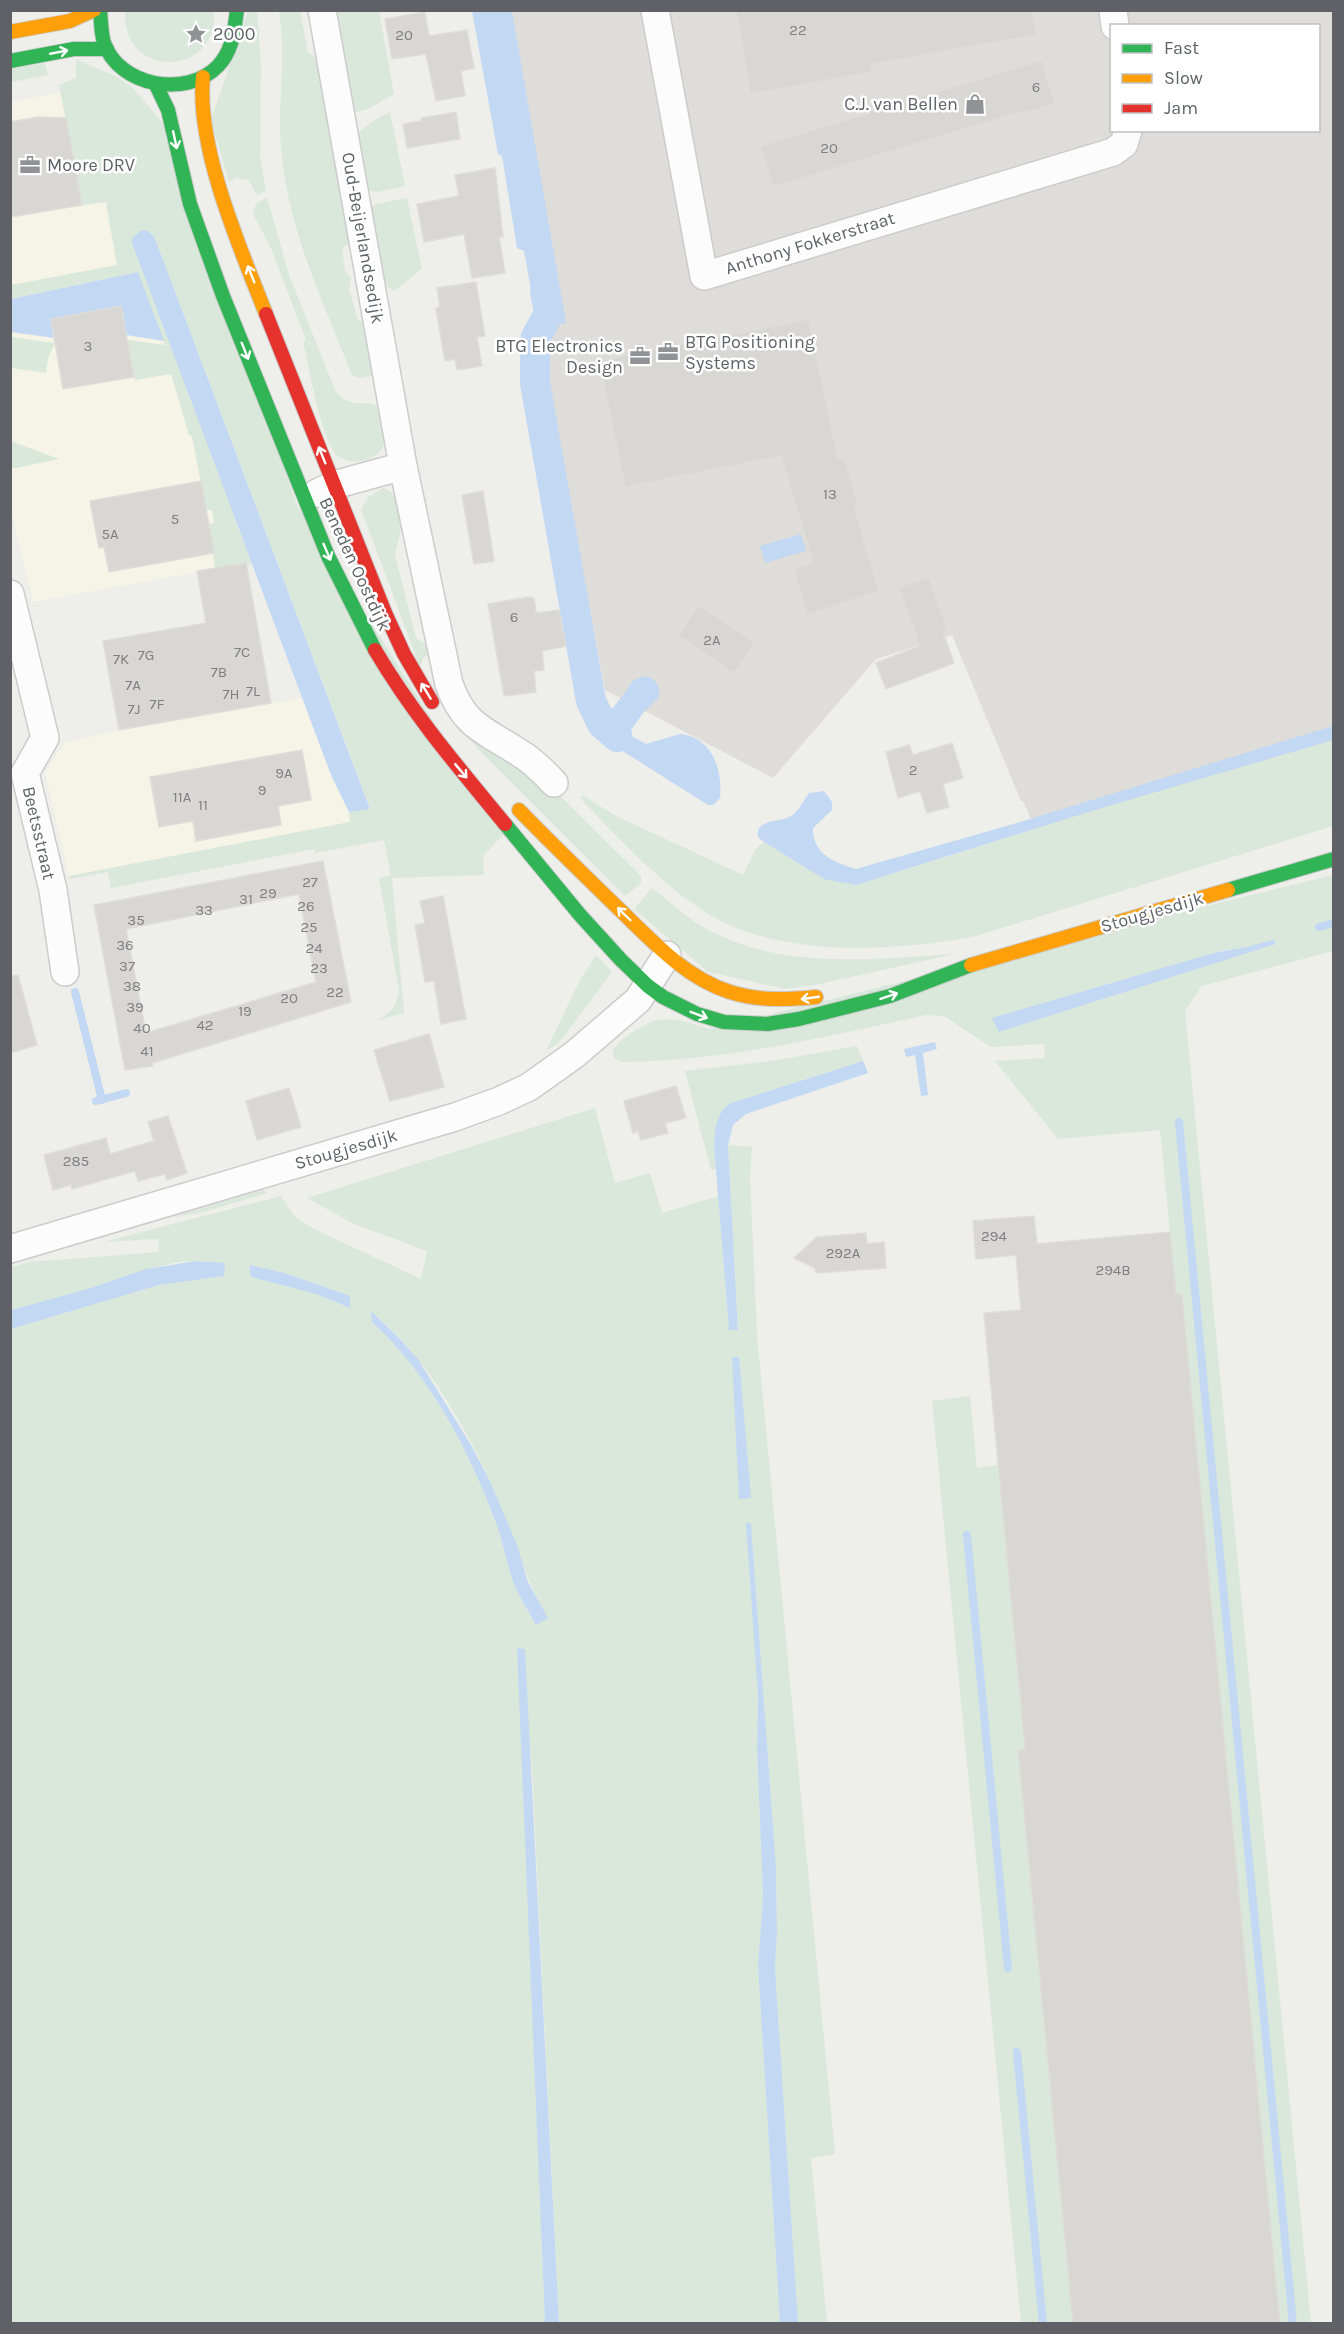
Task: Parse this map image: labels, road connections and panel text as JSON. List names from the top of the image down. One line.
{"streets":{"main road":["Beneden Oostdijk","Stougjesdijk"],"street":["Oud-Beijerlandsedijk","Anthony Fokkerstraat","Beetsstraat"]},"crossings":[["Beneden Oostdijk","Stougjesdijk"]],"places":{"place":["2000"],"shop":["C.J. van Bellen"],"office":["Moore DRV","BTG Positioning Systems","BTG Electronics Design"]},"house_numbers":["22","20","6","20","3","13","5","5A","6","2A","7C","7G","7K","7B","7A","7L","7H","7F","7J","2","9A","9","11A","11","27","29","31","26","33","35","25","36","24","37","23","38","22","20","39","19","42","40","41","285","294","292A","294B"],"legend":["Fast","Slow","Jam"]}
